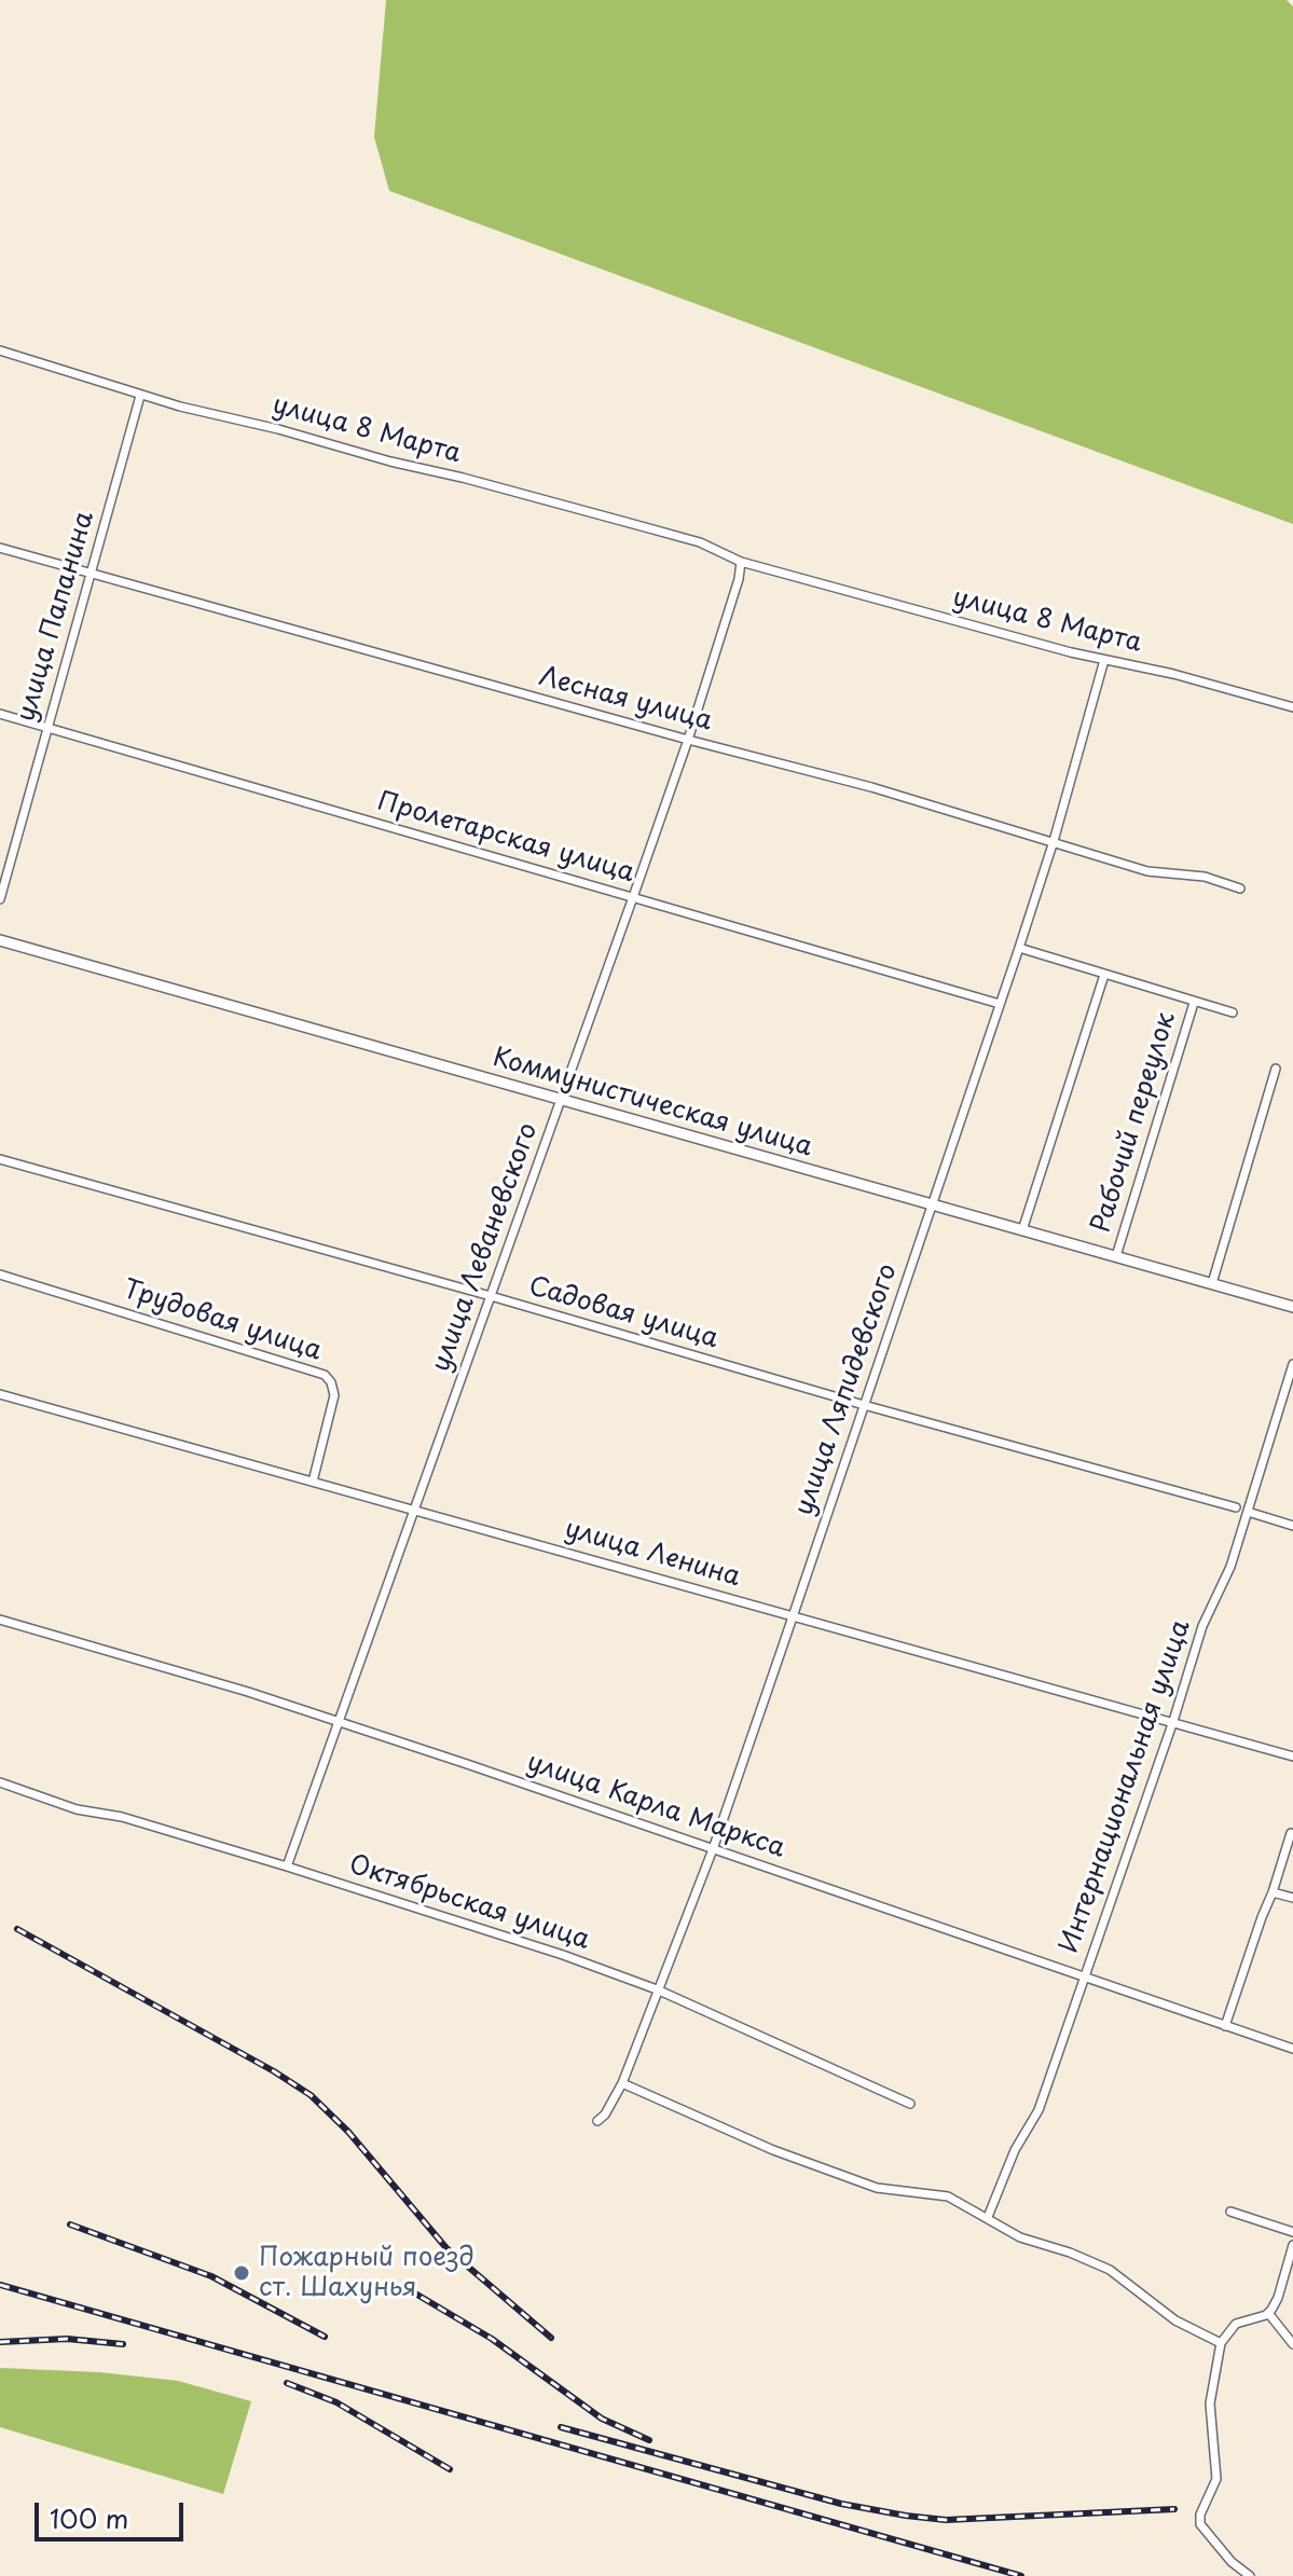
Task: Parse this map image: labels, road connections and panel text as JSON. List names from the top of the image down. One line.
{"streets":{"street":["улица 8 Марта","улица Папанина","Лесная улица","Пролетарская улица","Коммунистическая улица","Рабочий переулок","улица Леваневского","Садовая улица","Трудовая улица","улица Ляпидевского","улица Ленина","Интернациональная улица","улица Карла Маркса","Октябрьская улица"]},"crossings":[["улица 8 Марта","улица Папанина"],["улица 8 Марта","улица Леваневского"],["улица 8 Марта","улица Ляпидевского"],["улица Папанина","Лесная улица"],["улица Папанина","Пролетарская улица"],["Лесная улица","улица Леваневского"],["Лесная улица","улица Ляпидевского"],["Пролетарская улица","улица Леваневского"],["Пролетарская улица","улица Ляпидевского"],["Коммунистическая улица","Рабочий переулок"],["Коммунистическая улица","улица Леваневского"],["Коммунистическая улица","улица Ляпидевского"],["улица Леваневского","Садовая улица"],["улица Леваневского","улица Ленина"],["улица Леваневского","улица Карла Маркса"],["улица Леваневского","Октябрьская улица"],["Садовая улица","улица Ляпидевского"],["Трудовая улица","улица Ленина"],["улица Ляпидевского","улица Ленина"],["улица Ляпидевского","улица Карла Маркса"],["улица Ляпидевского","Октябрьская улица"],["улица Ленина","Интернациональная улица"],["Интернациональная улица","улица Карла Маркса"]],"places":["Пожарный поезд ст. Шахунья"],"scale_bar":"100 m"}
